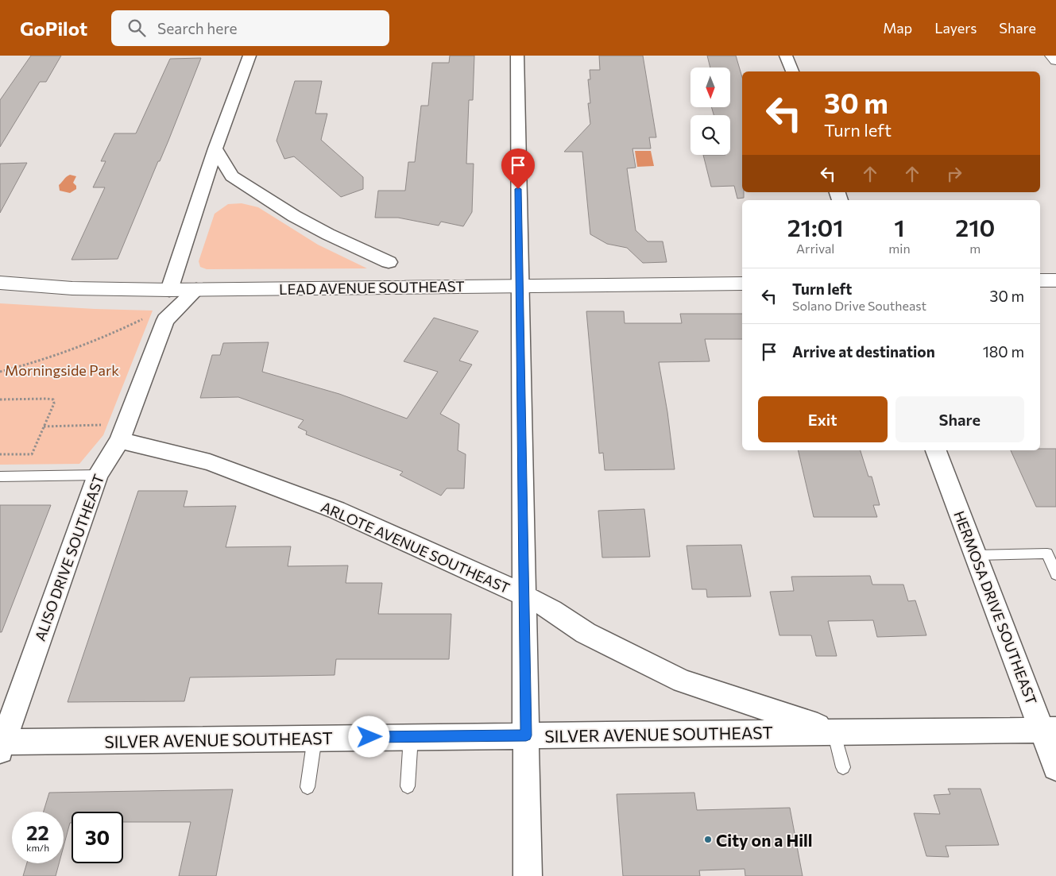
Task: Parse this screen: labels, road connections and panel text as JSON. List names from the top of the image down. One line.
{"streets":{"main road":["LEAD AVENUE SOUTHEAST"],"street":["ARLOTE AVENUE SOUTHEAST","ALISO DRIVE SOUTHEAST","HERMOSA DRIVE SOUTHEAST","SILVER AVENUE SOUTHEAST"]},"crossings":[["LEAD AVENUE SOUTHEAST","ALISO DRIVE SOUTHEAST"],["ARLOTE AVENUE SOUTHEAST","ALISO DRIVE SOUTHEAST"],["ARLOTE AVENUE SOUTHEAST","SILVER AVENUE SOUTHEAST"],["ALISO DRIVE SOUTHEAST","SILVER AVENUE SOUTHEAST"],["HERMOSA DRIVE SOUTHEAST","SILVER AVENUE SOUTHEAST"]],"parks":["Morningside Park"],"places":["City on a Hill"],"north":"bottom","page":{"header":"GoPilot","search":"Search here","nav":["Map","Layers","Share"],"turn":["30 m","Turn left"],"eta":["21:01","Arrival","1","min","210","m"],"list":[{"name":"Turn left","note":"Solano Drive Southeast","value":"30 m"},{"name":"Arrive at destination","value":"180 m"}],"buttons":["Exit","Share"],"speed":"22 km/h","limit":"30"}}
